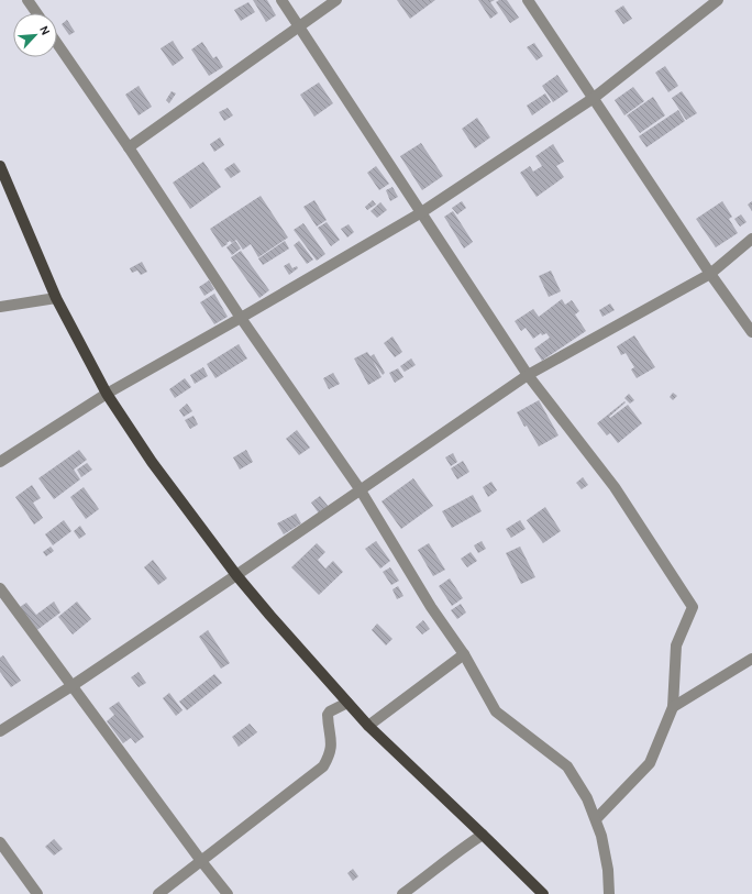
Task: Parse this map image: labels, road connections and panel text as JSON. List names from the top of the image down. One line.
{"north":"top right"}
